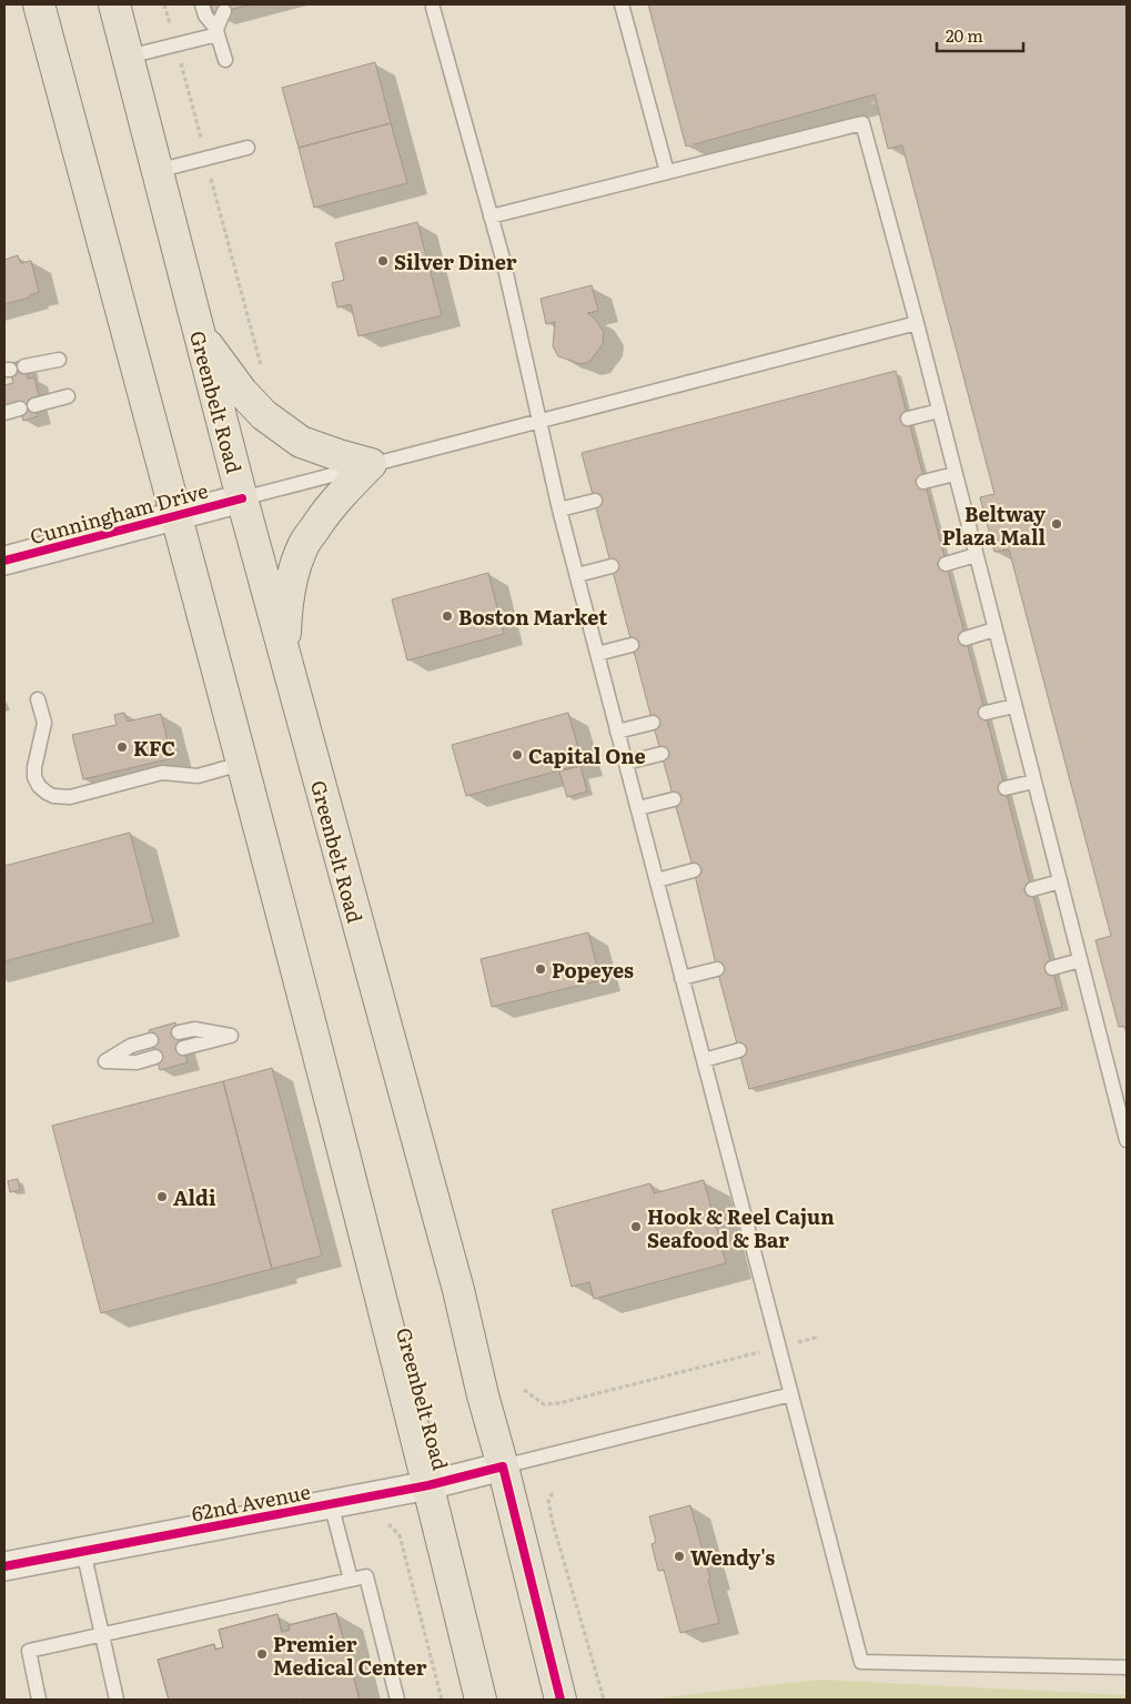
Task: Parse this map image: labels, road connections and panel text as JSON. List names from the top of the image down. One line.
{"streets":{"main road":["Greenbelt Road"],"street":["Cunningham Drive","62nd Avenue"]},"crossings":[["Greenbelt Road","Cunningham Drive"],["Greenbelt Road","62nd Avenue"]],"places":["Silver Diner","Beltway Plaza Mall","Boston Market","KFC","Capital One","Popeyes","Aldi","Hook & Reel Cajun Seafood & Bar","Wendy's","Premier Medical Center"],"scale_bar":"20 m"}
